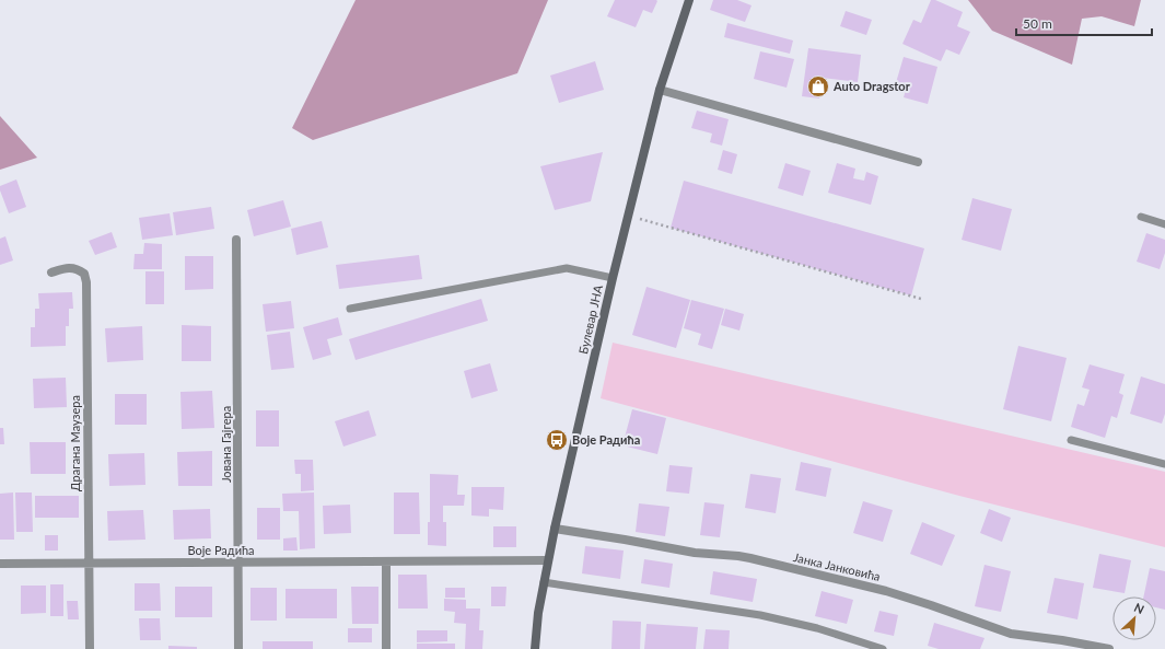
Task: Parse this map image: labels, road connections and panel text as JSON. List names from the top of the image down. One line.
{"streets":{"main road":["Булевар ЈНА"],"street":["Драгана Маузера","Јована Гајгера","Воје Радића","Јанка Јанковића"]},"crossings":[["Булевар ЈНА","Воје Радића"],["Булевар ЈНА","Јанка Јанковића"],["Драгана Маузера","Воје Радића"],["Јована Гајгера","Воје Радића"]],"places":{"shop":["Auto Dragstor"],"bus stop":["Воје Радића"]},"scale_bar":"50 m","north":"top right"}
